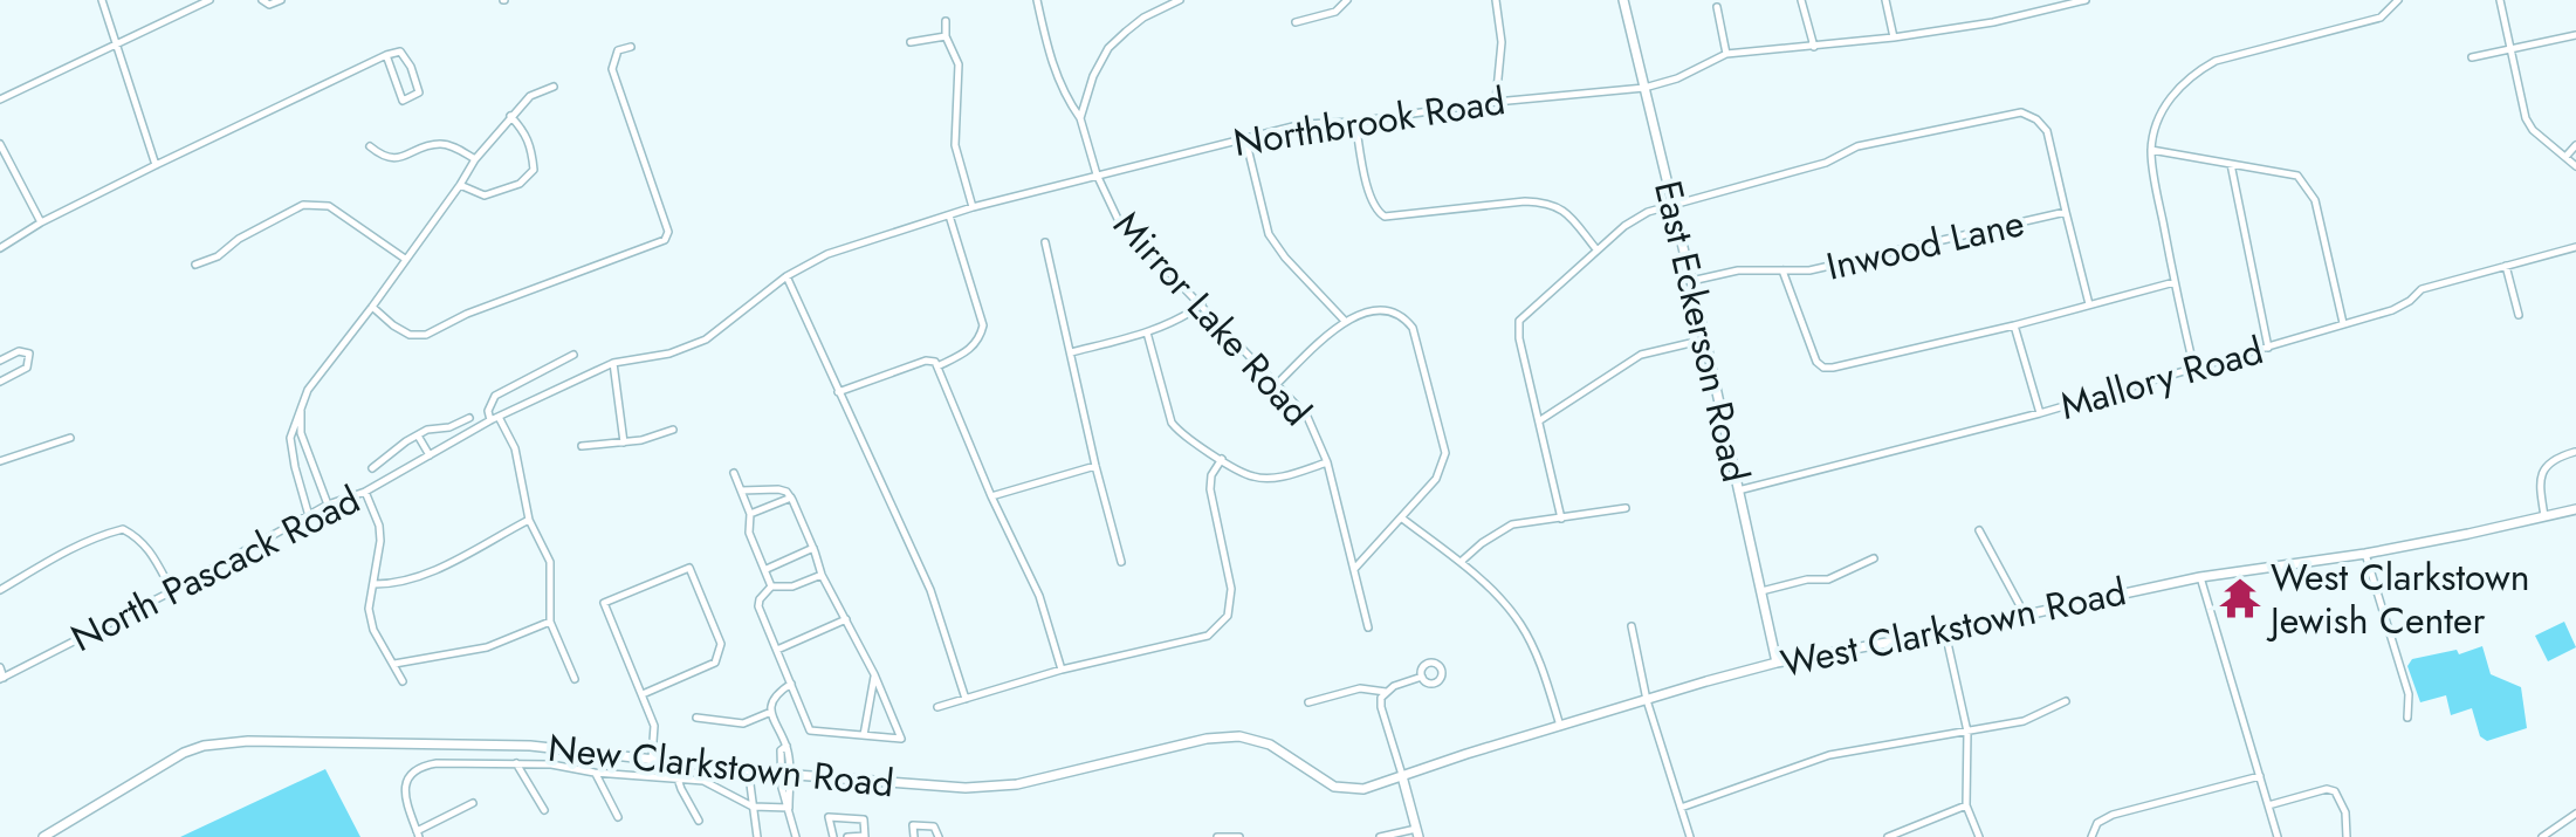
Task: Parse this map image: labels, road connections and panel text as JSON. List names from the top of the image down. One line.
{"streets":{"street":["Northbrook Road","Inwood Lane","Mirror Lake Road","East Eckerson Road","Mallory Road","North Pascack Road","West Clarkstown Road","New Clarkstown Road"]},"crossings":[["Northbrook Road","Mirror Lake Road"],["Northbrook Road","East Eckerson Road"],["Northbrook Road","North Pascack Road"],["Inwood Lane","East Eckerson Road"],["Mirror Lake Road","North Pascack Road"],["East Eckerson Road","Mallory Road"],["East Eckerson Road","West Clarkstown Road"],["West Clarkstown Road","New Clarkstown Road"]],"places":{"temple":["West Clarkstown Jewish Center"]}}
